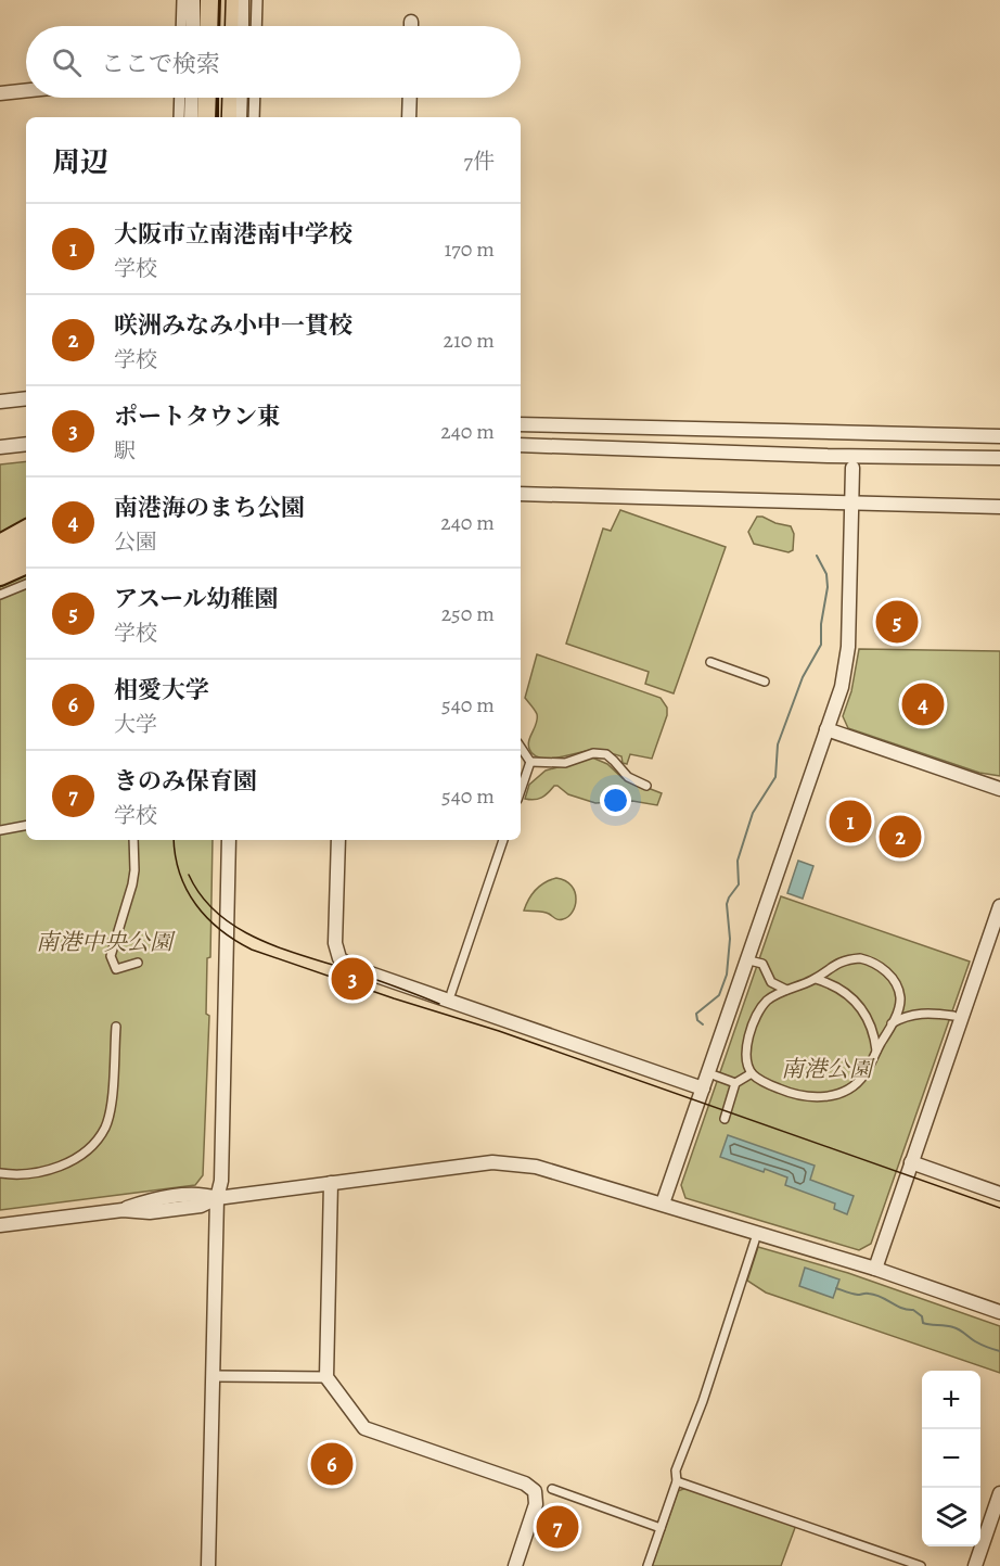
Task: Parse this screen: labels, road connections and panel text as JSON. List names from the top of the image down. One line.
{"parks":["南港中央公園","南港公園"],"page":{"search":"ここで検索","heading":["周辺","7件"],"list":[{"mark":"1","name":"大阪市立南港南中学校","note":"学校","value":"170 m"},{"mark":"2","name":"咲洲みなみ小中一貫校","note":"学校","value":"210 m"},{"mark":"3","name":"ポートタウン東","note":"駅","value":"240 m"},{"mark":"4","name":"南港海のまち公園","note":"公園","value":"240 m"},{"mark":"5","name":"アスール幼稚園","note":"学校","value":"250 m"},{"mark":"6","name":"相愛大学","note":"大学","value":"540 m"},{"mark":"7","name":"きのみ保育園","note":"学校","value":"540 m"}],"pins":["5","4","1","2","3","6","7"],"map_buttons":["+","−"]}}
